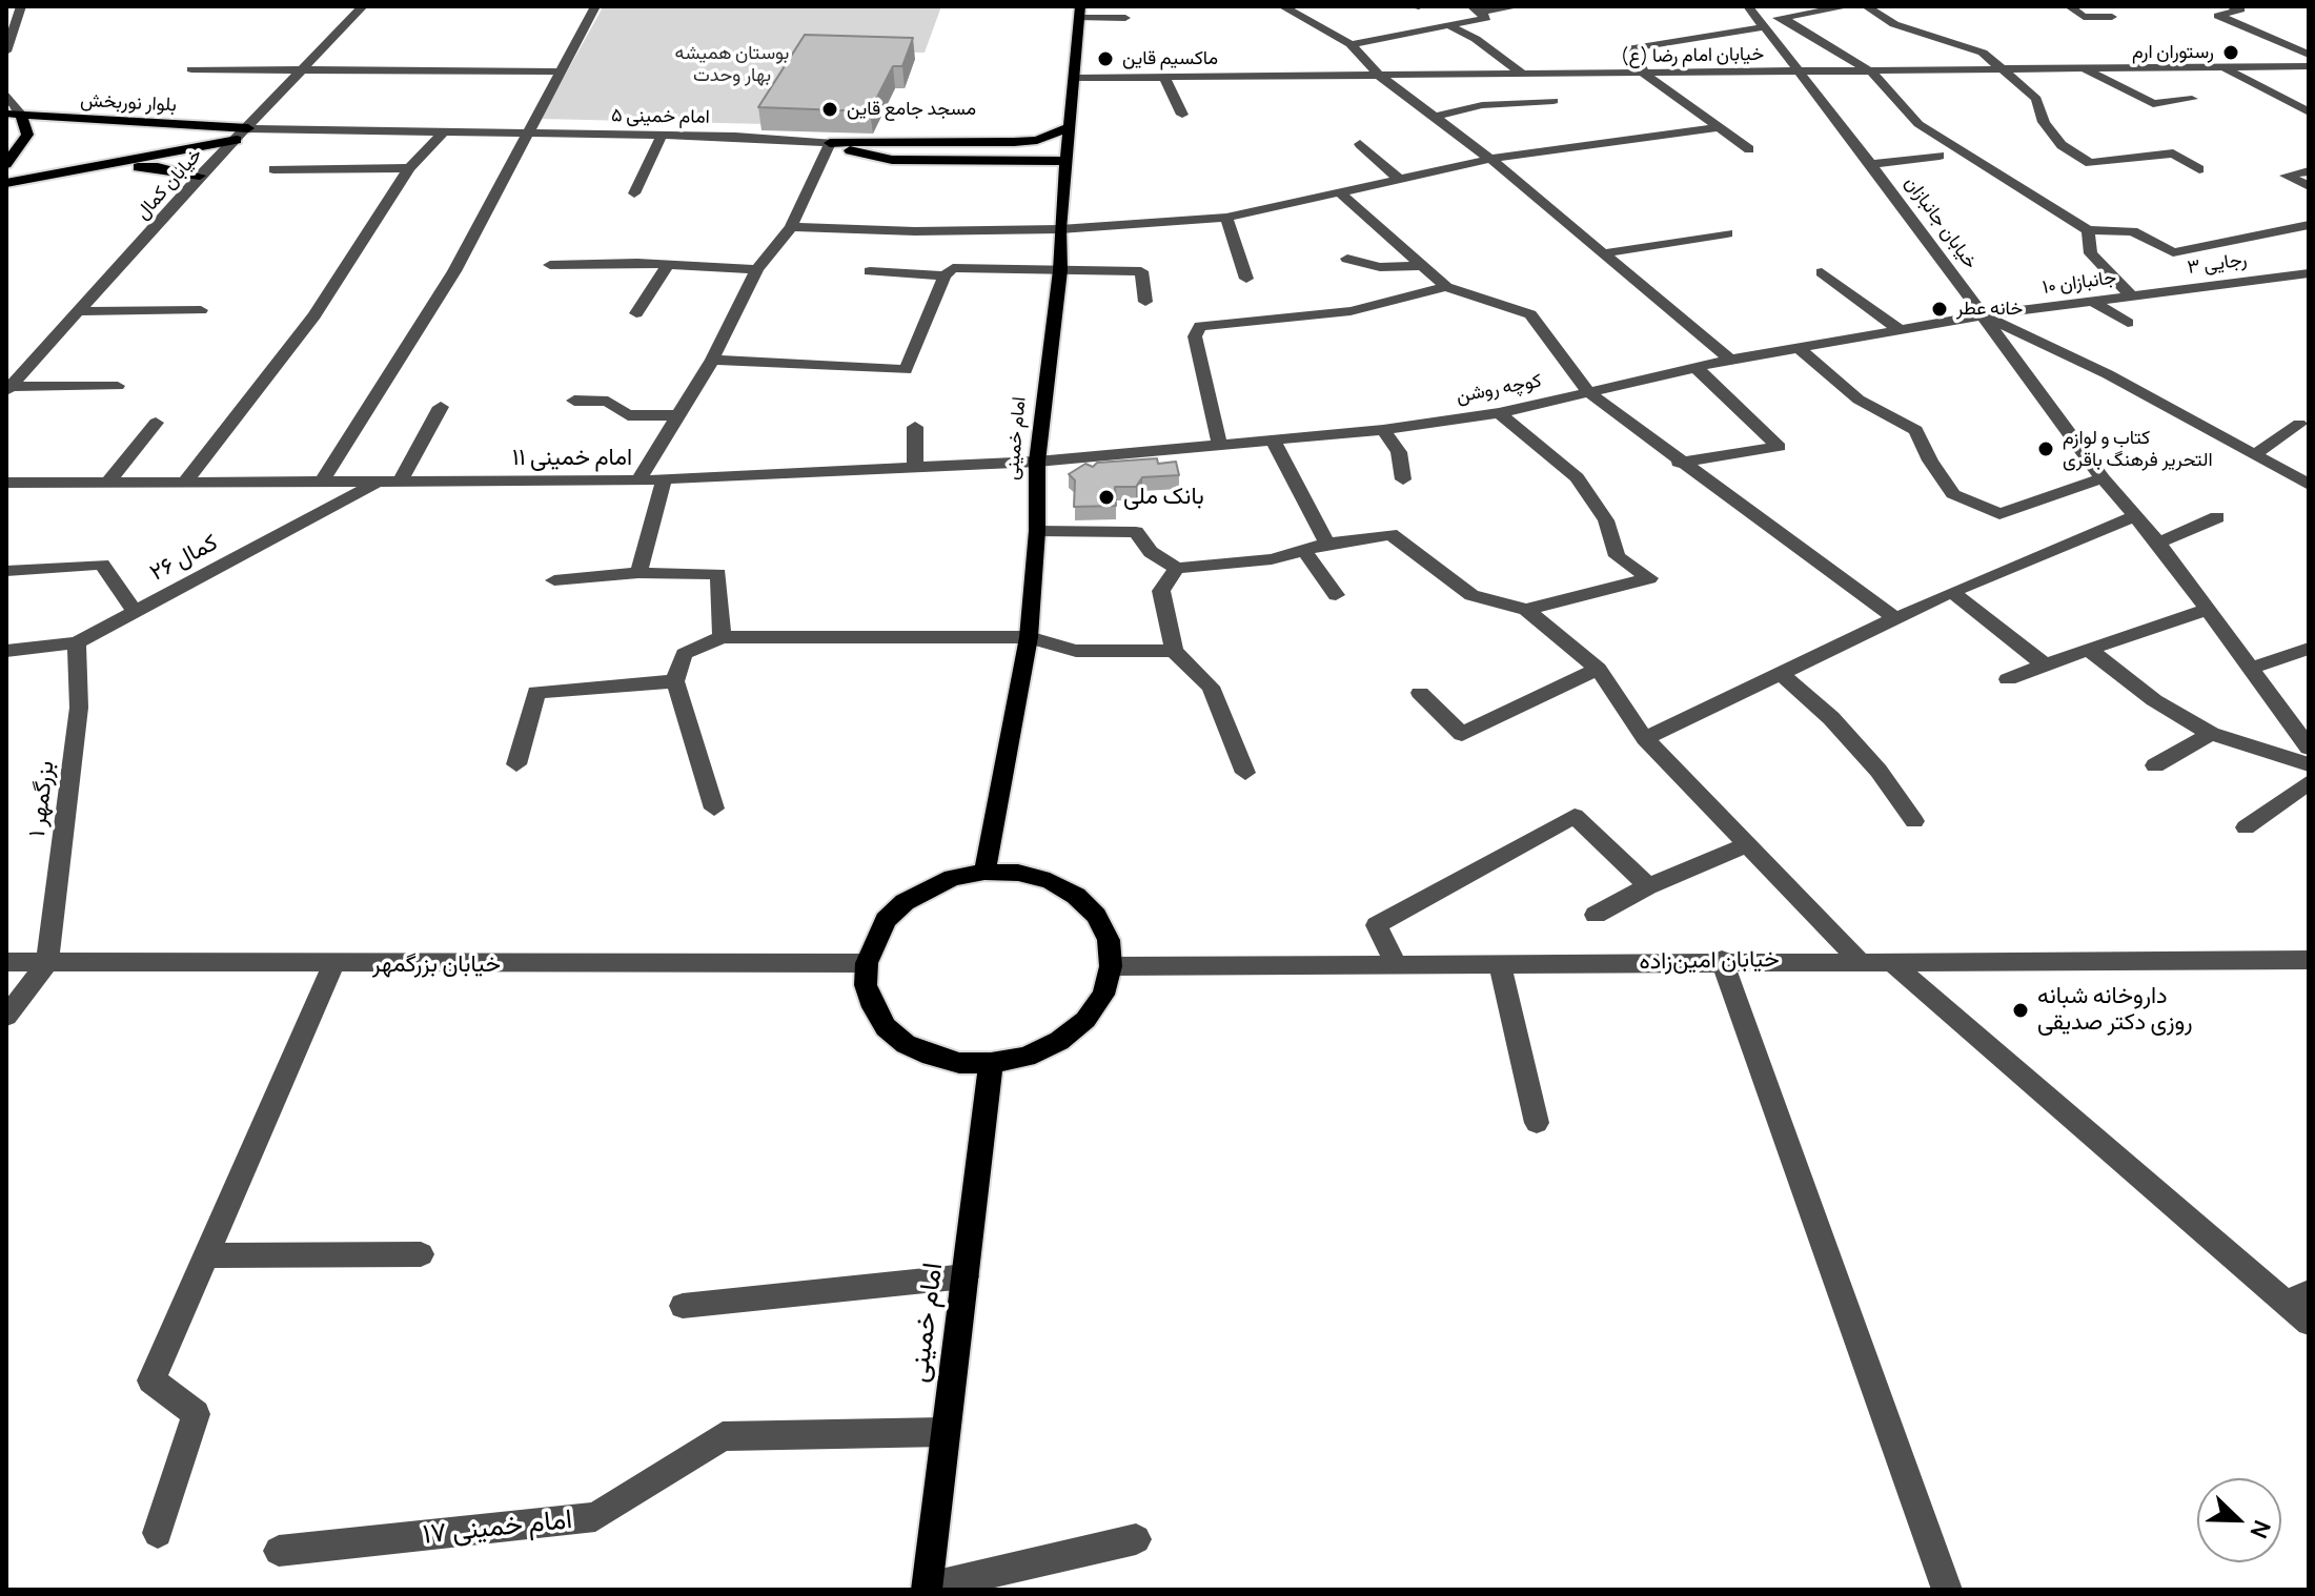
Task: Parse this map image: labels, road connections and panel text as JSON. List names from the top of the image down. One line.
{"streets":{"main road":["بلوار نوربخش","امام خمینی ۵","امام خمینی"],"street":["خیابان امام رضا (ع)","خیابان کمال","خیابان جانبازان","رجایی ۳","جانبازان ۱۰","کوچه روشن","امام خمینی ۱۱","کمال ۲۶","بزرگمهر ۱","خیابان امین‌زاده","خیابان بزرگمهر","امام خمینی ۱۷"]},"crossings":[["خیابان امام رضا (ع)","خیابان جانبازان"],["خیابان امام رضا (ع)","امام خمینی"],["بلوار نوربخش","امام خمینی ۵"],["بلوار نوربخش","خیابان کمال"],["امام خمینی ۵","خیابان کمال"],["امام خمینی ۵","امام خمینی"],["خیابان جانبازان","جانبازان ۱۰"],["رجایی ۳","جانبازان ۱۰"],["جانبازان ۱۰","کوچه روشن"],["کوچه روشن","امام خمینی"],["کوچه روشن","امام خمینی ۱۱"],["امام خمینی","امام خمینی ۱۱"],["امام خمینی","خیابان امین‌زاده"],["امام خمینی","خیابان بزرگمهر"],["امام خمینی","امام خمینی ۱۷"],["امام خمینی ۱۱","کمال ۲۶"],["کمال ۲۶","بزرگمهر ۱"],["بزرگمهر ۱","خیابان بزرگمهر"],["خیابان امین‌زاده","خیابان بزرگمهر"]],"parks":["بوستان همیشه بهار وحدت"],"places":["رستوران ارم","ماکسیم قاین","مسجد جامع قاین","خانه عطر","کتاب و لوازم التحریر فرهنگ باقری","بانک ملی","داروخانه شبانه روزی دکتر صدیقی"],"north":"bottom right"}
